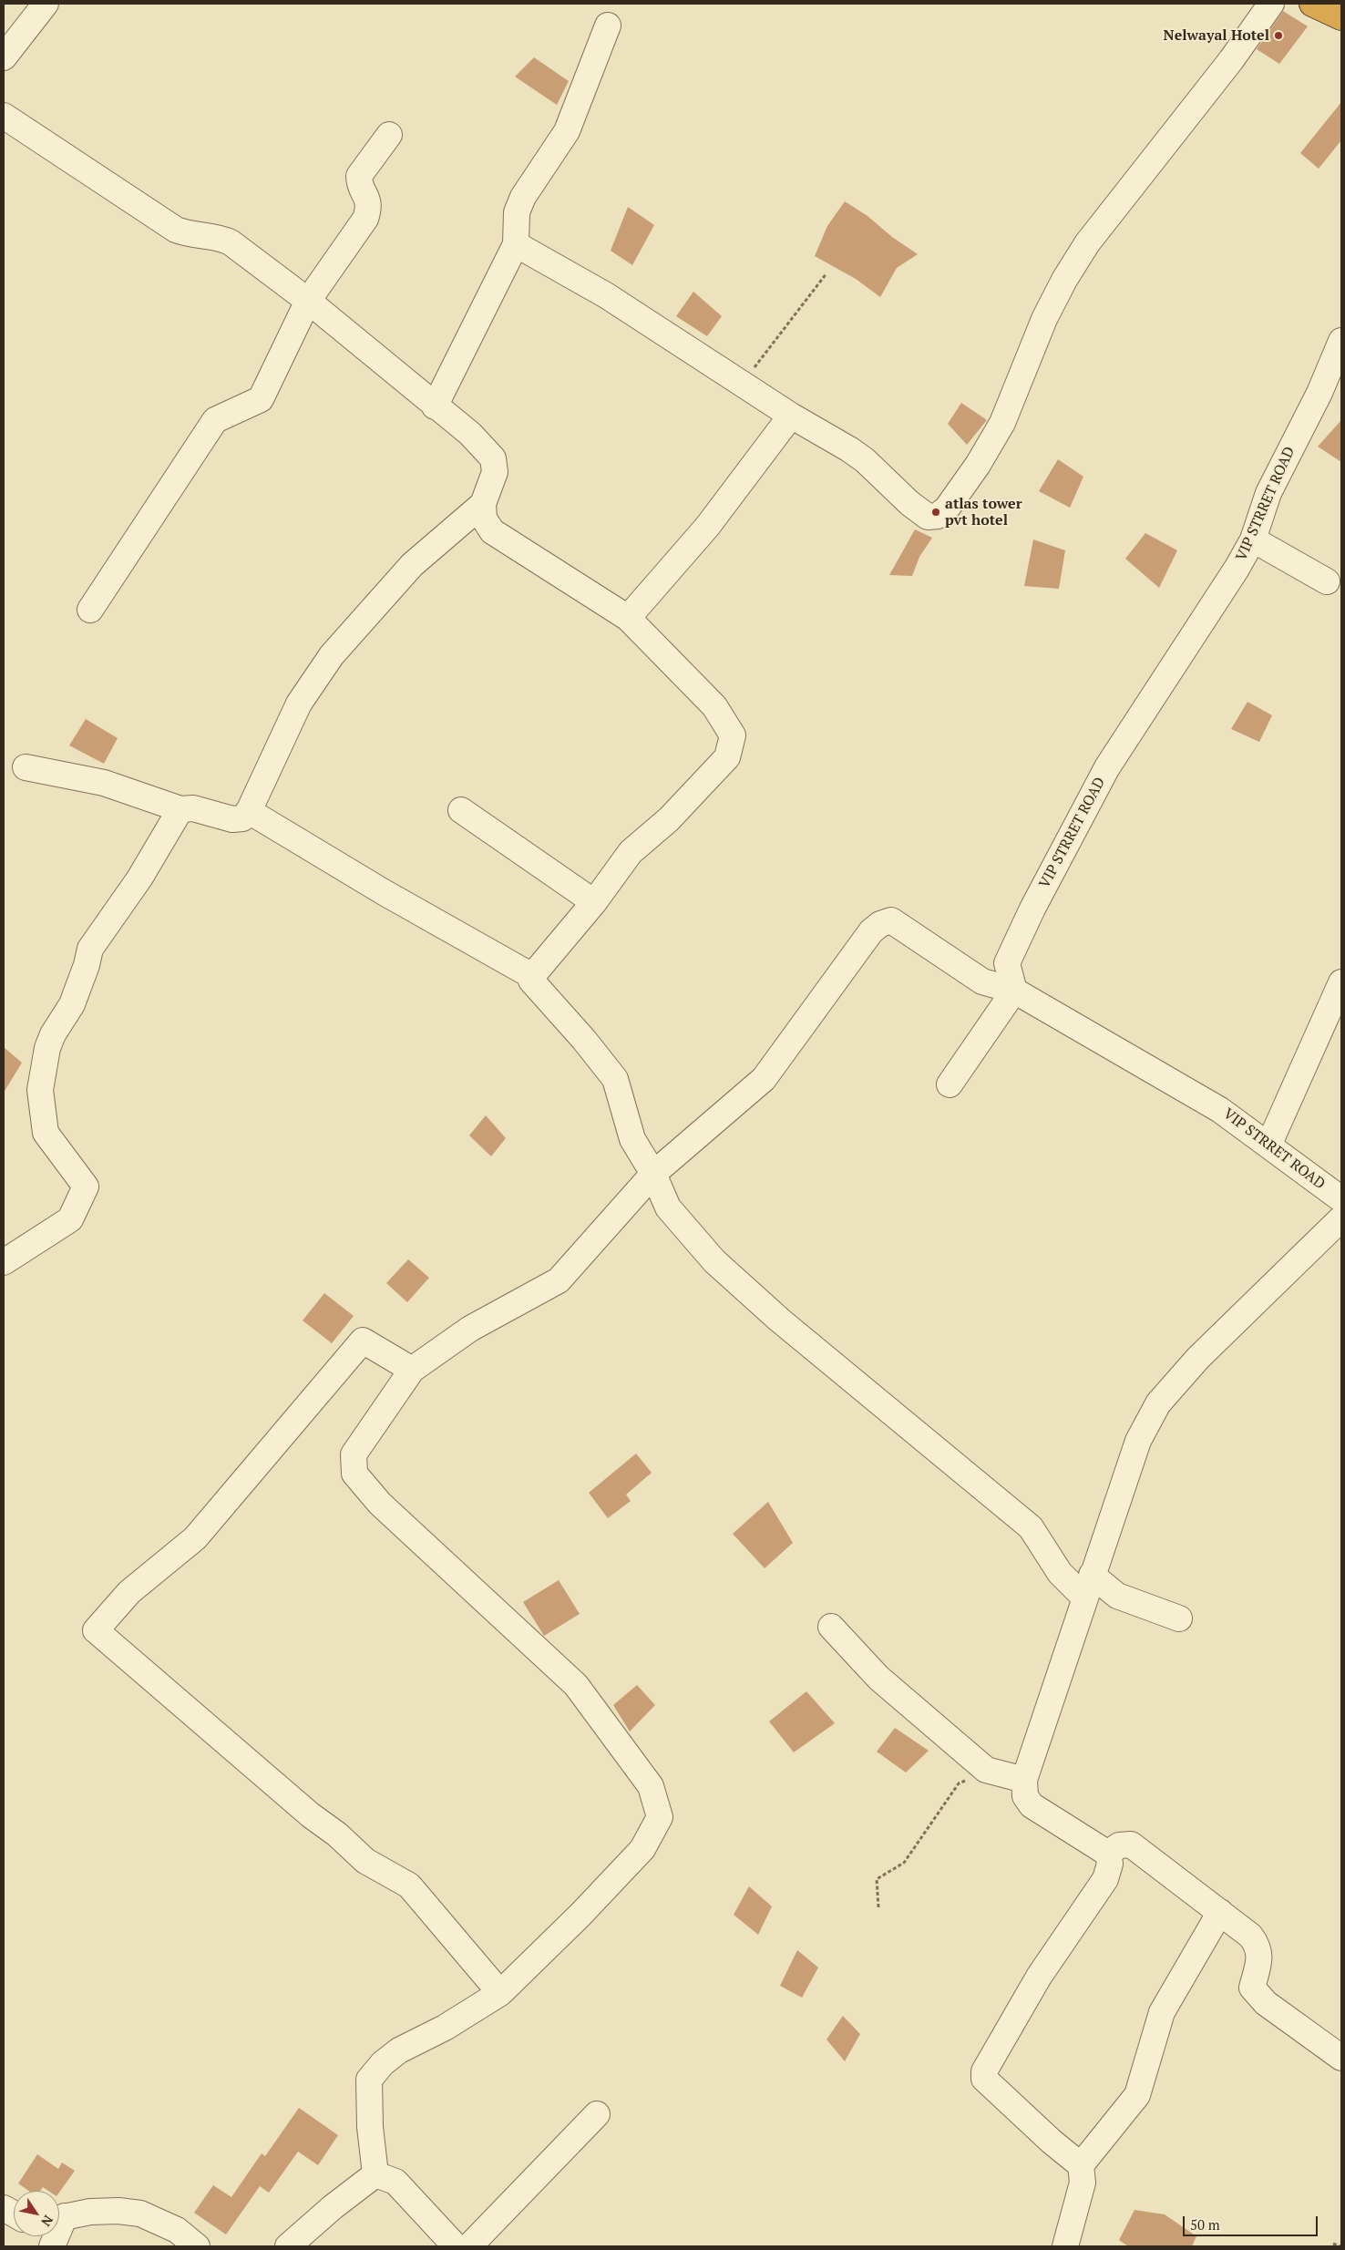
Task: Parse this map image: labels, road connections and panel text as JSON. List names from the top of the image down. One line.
{"streets":{"street":["VIP STRRET ROAD"]},"places":["Nelwayal Hotel","atlas tower pvt hotel"],"scale_bar":"50 m","north":"bottom right"}
